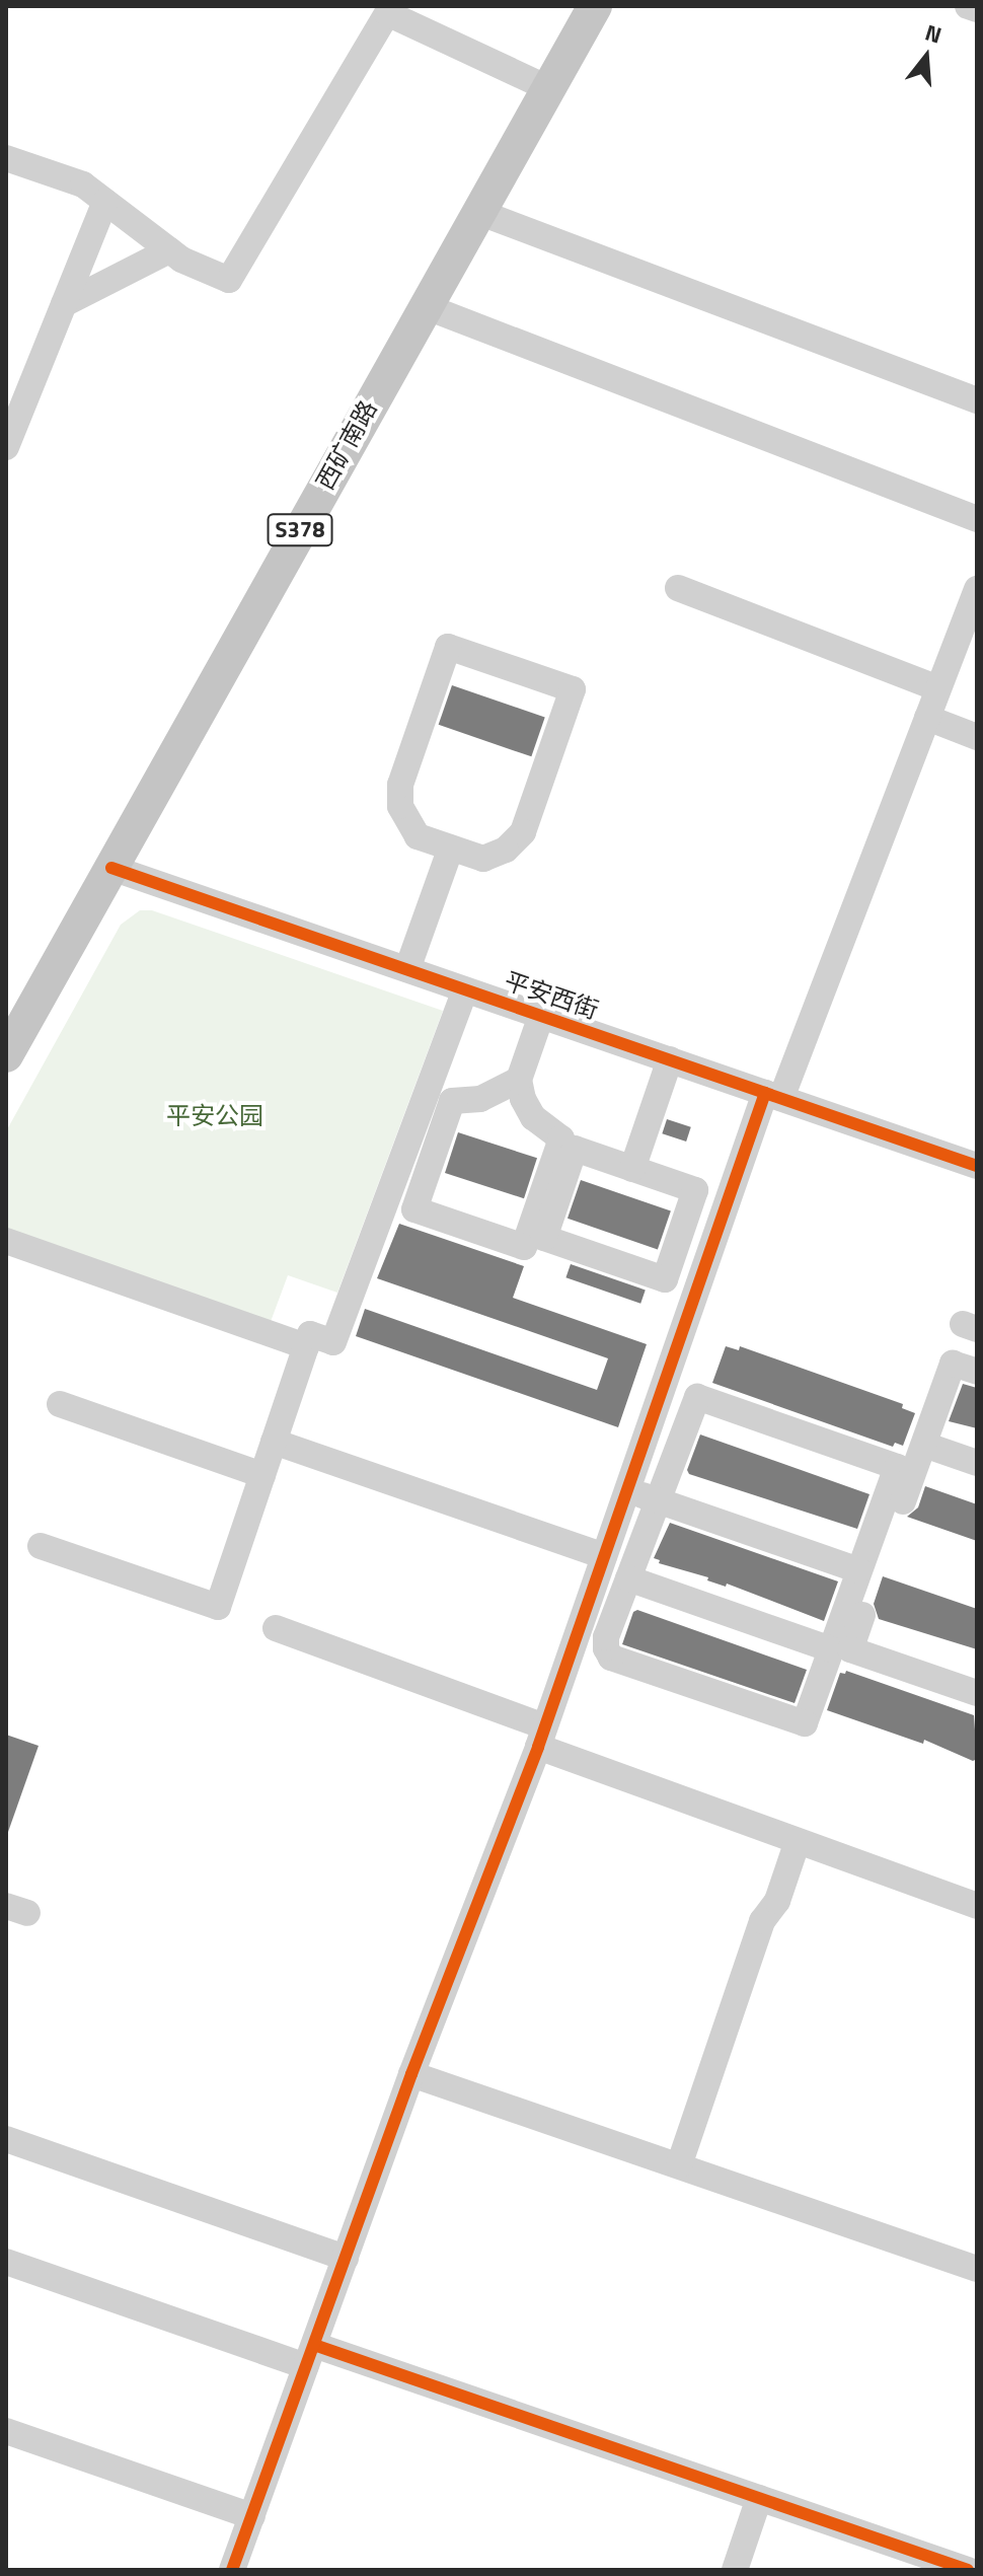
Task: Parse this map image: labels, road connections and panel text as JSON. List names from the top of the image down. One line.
{"streets":{"main road":["西矿南路","S378"],"street":["平安西街"]},"crossings":[["西矿南路","平安西街"]],"parks":["平安公园"],"north":"top"}
